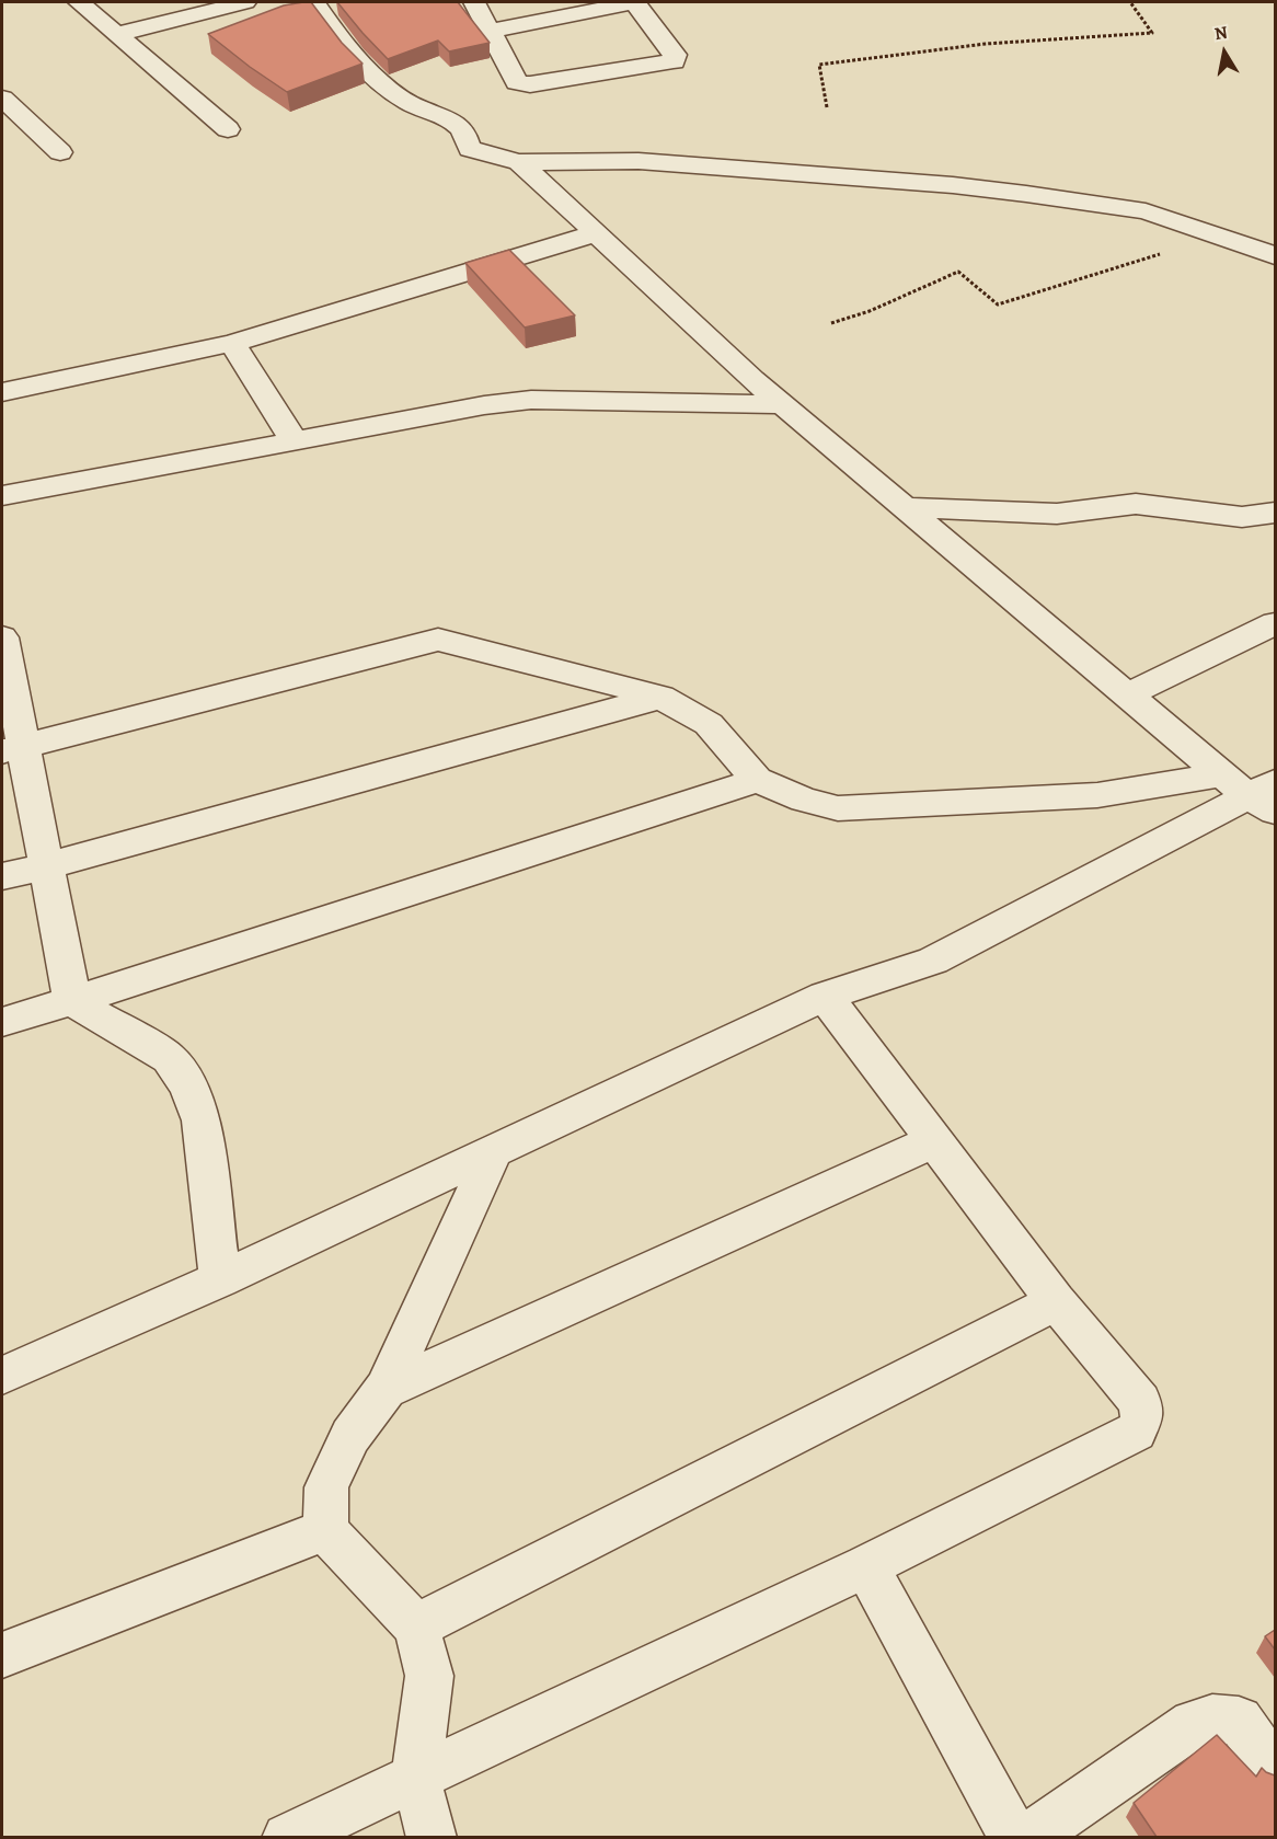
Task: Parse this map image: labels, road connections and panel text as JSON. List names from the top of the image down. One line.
{"north":"top"}
